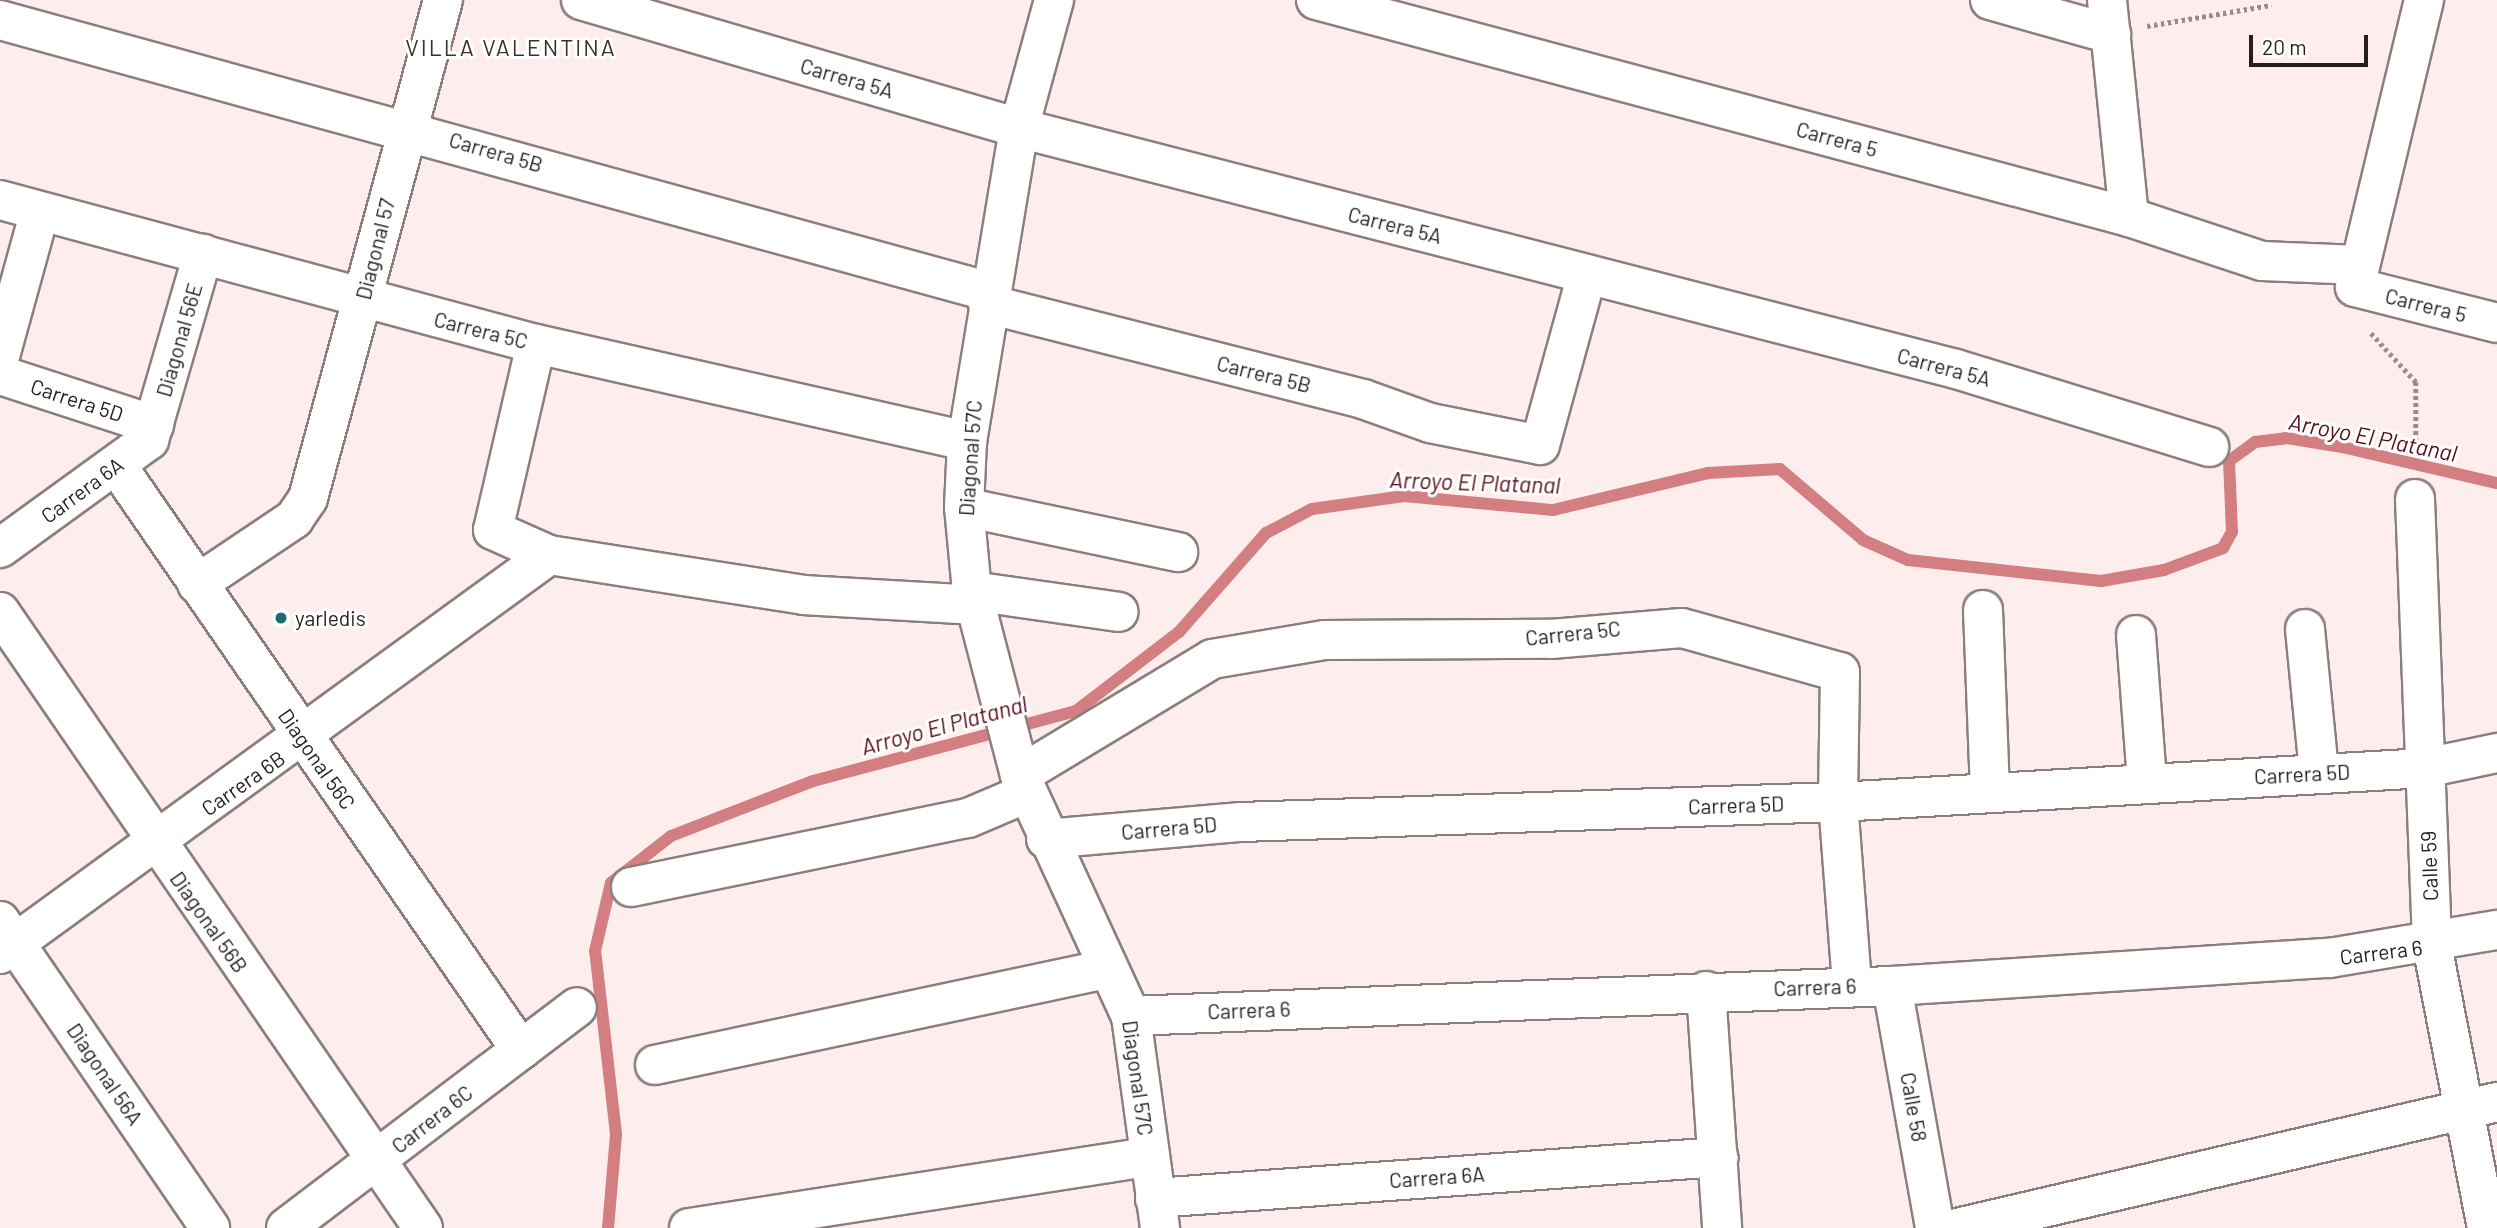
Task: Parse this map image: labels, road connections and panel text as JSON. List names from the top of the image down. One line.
{"streets":{"street":["Carrera 5A","Carrera 5","Carrera 5B","Diagonal 57","Carrera 5C","Diagonal 56E","Carrera 5D","Diagonal 57C","Carrera 6A","Diagonal 56C","Carrera 6B","Calle 59","Diagonal 56B","Carrera 6","Diagonal 56A","Calle 58","Carrera 6C"]},"crossings":[["Carrera 5A","Carrera 5B"],["Carrera 5A","Diagonal 57C"],["Carrera 5B","Diagonal 57"],["Carrera 5B","Diagonal 57C"],["Diagonal 57","Carrera 5C"],["Diagonal 57","Diagonal 56C"],["Carrera 5C","Diagonal 56E"],["Carrera 5C","Carrera 5D"],["Carrera 5C","Diagonal 57C"],["Carrera 5C","Carrera 6"],["Diagonal 56E","Carrera 5D"],["Diagonal 56E","Carrera 6A"],["Carrera 5D","Diagonal 57C"],["Carrera 5D","Carrera 6A"],["Carrera 5D","Calle 59"],["Diagonal 57C","Carrera 6A"],["Diagonal 57C","Carrera 6"],["Carrera 6A","Diagonal 56C"],["Diagonal 56C","Carrera 6B"],["Diagonal 56C","Carrera 6C"],["Carrera 6B","Diagonal 56B"],["Carrera 6B","Diagonal 56A"],["Calle 59","Carrera 6"],["Diagonal 56B","Carrera 6C"],["Carrera 6","Calle 58"]],"districts":["VILLA VALENTINA"],"water":["Arroyo El Platanal"],"places":["yarledis"],"scale_bar":"20 m"}
